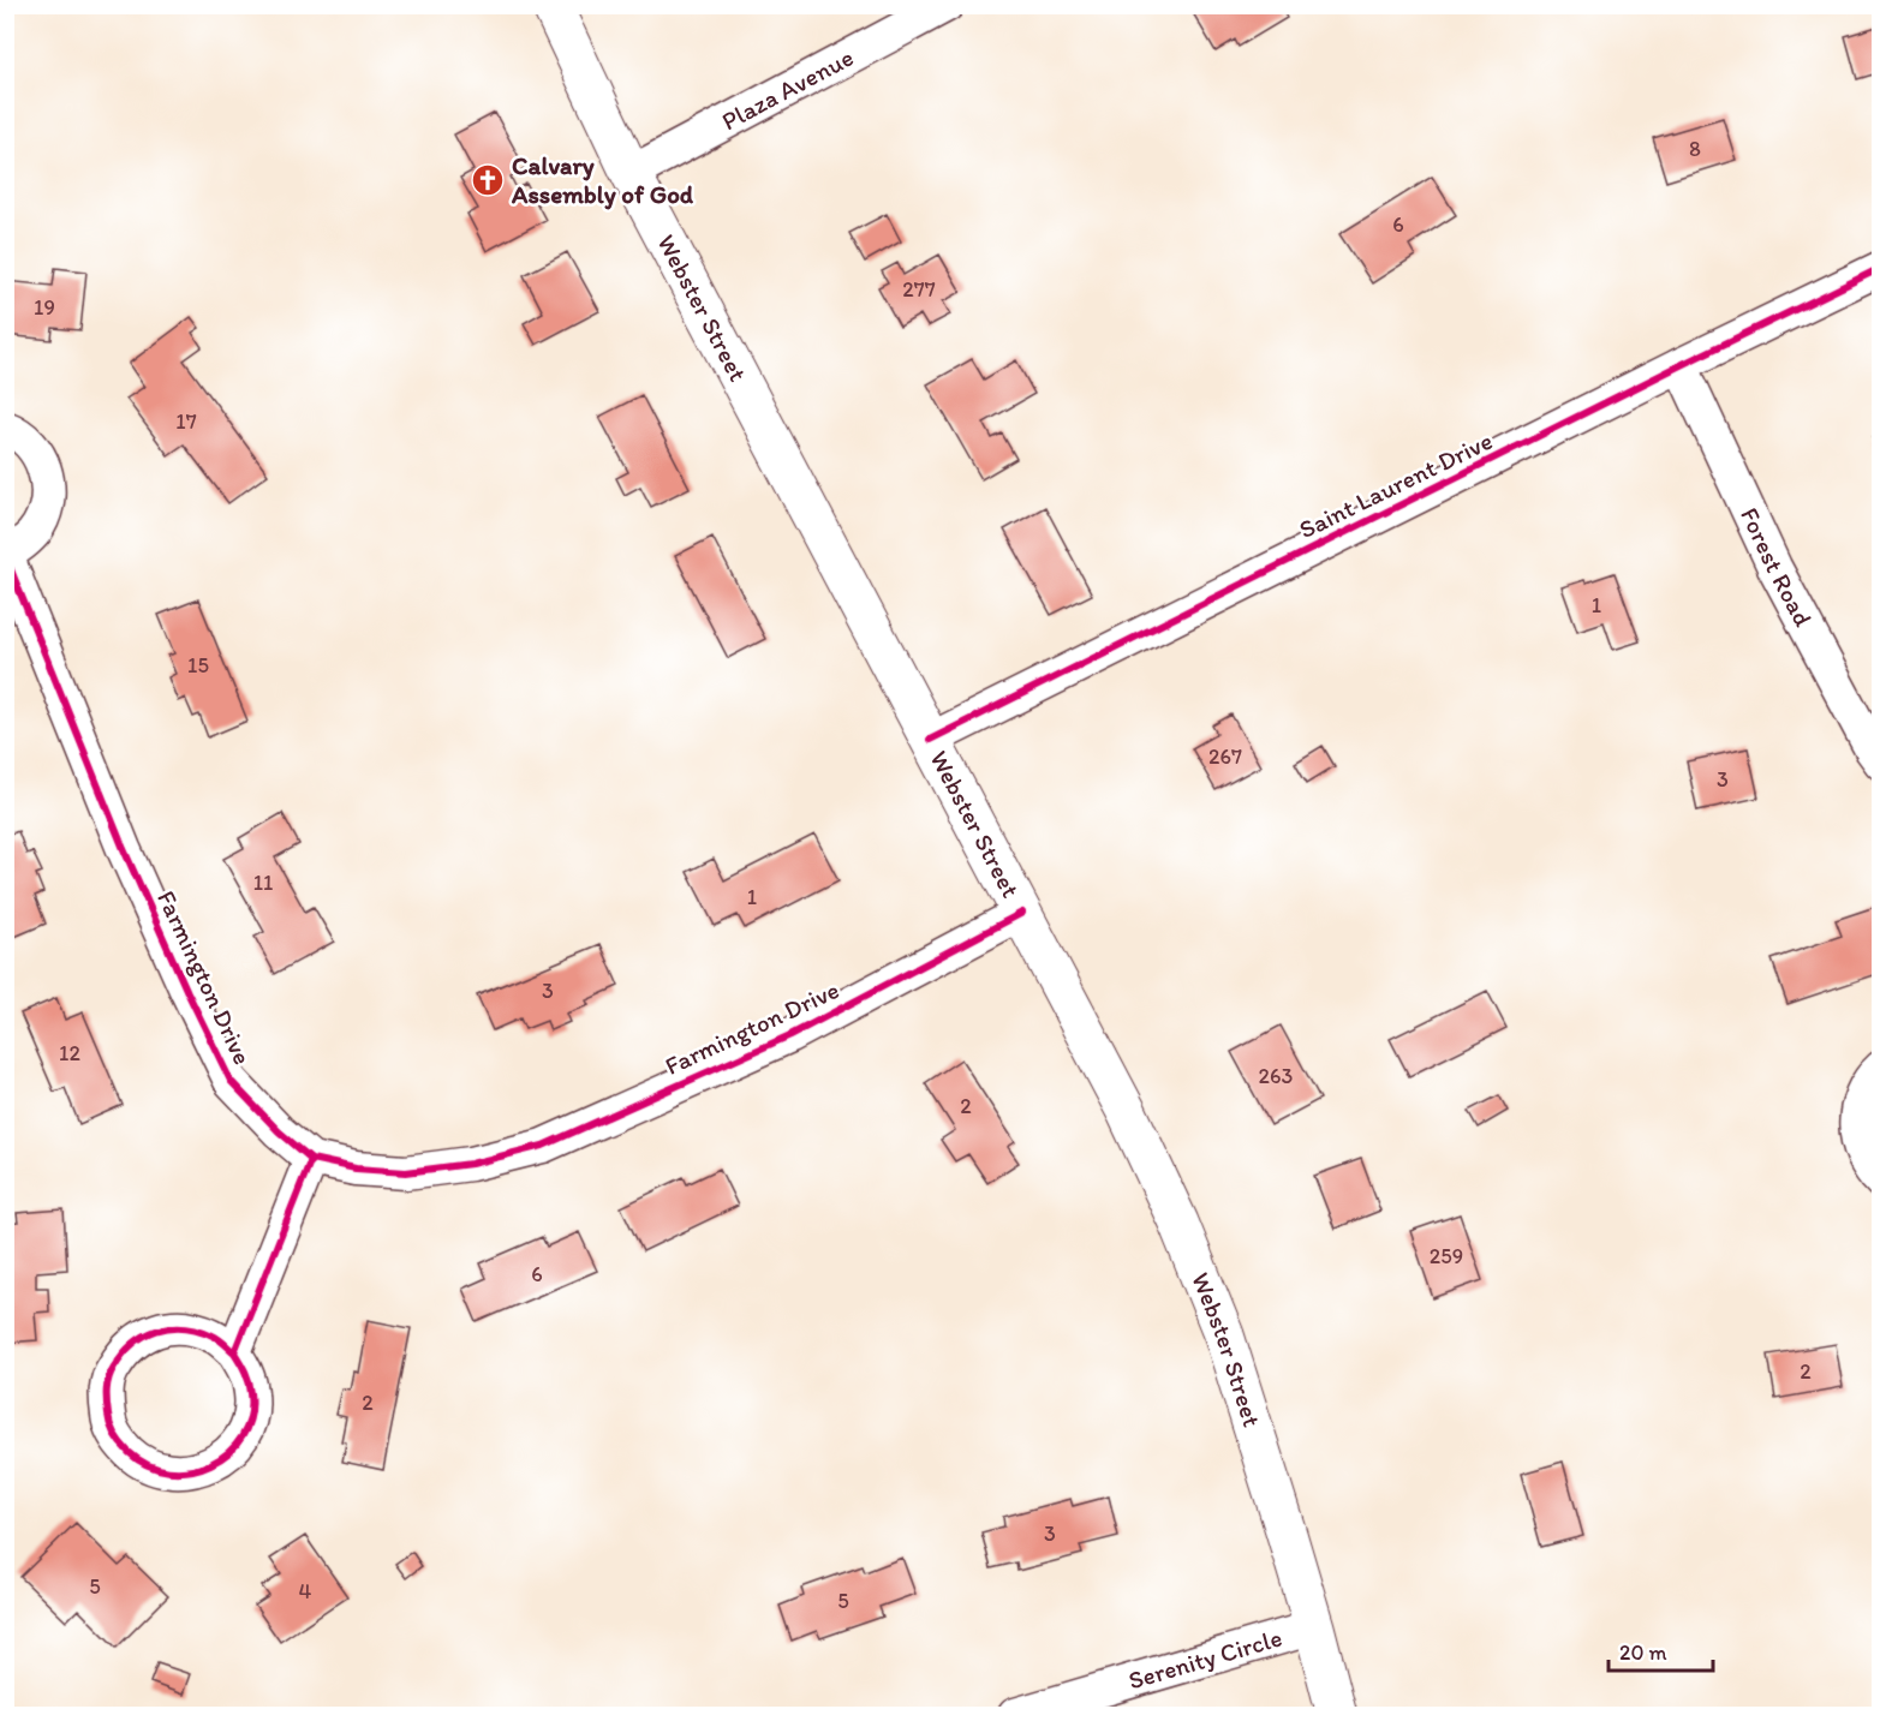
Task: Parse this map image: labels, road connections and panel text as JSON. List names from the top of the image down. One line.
{"streets":{"main road":["Webster Street"],"street":["Plaza Avenue","Saint Laurent Drive","Forest Road","Farmington Drive","Serenity Circle"]},"crossings":[["Plaza Avenue","Webster Street"],["Webster Street","Saint Laurent Drive"],["Webster Street","Farmington Drive"],["Webster Street","Serenity Circle"],["Saint Laurent Drive","Forest Road"]],"places":{"church":["Calvary Assembly of God"]},"house_numbers":["8","6","277","19","17","1","15","267","3","11","1","3","12","263","2","259","6","2","2","3","5","4","5"],"scale_bar":"20 m"}
